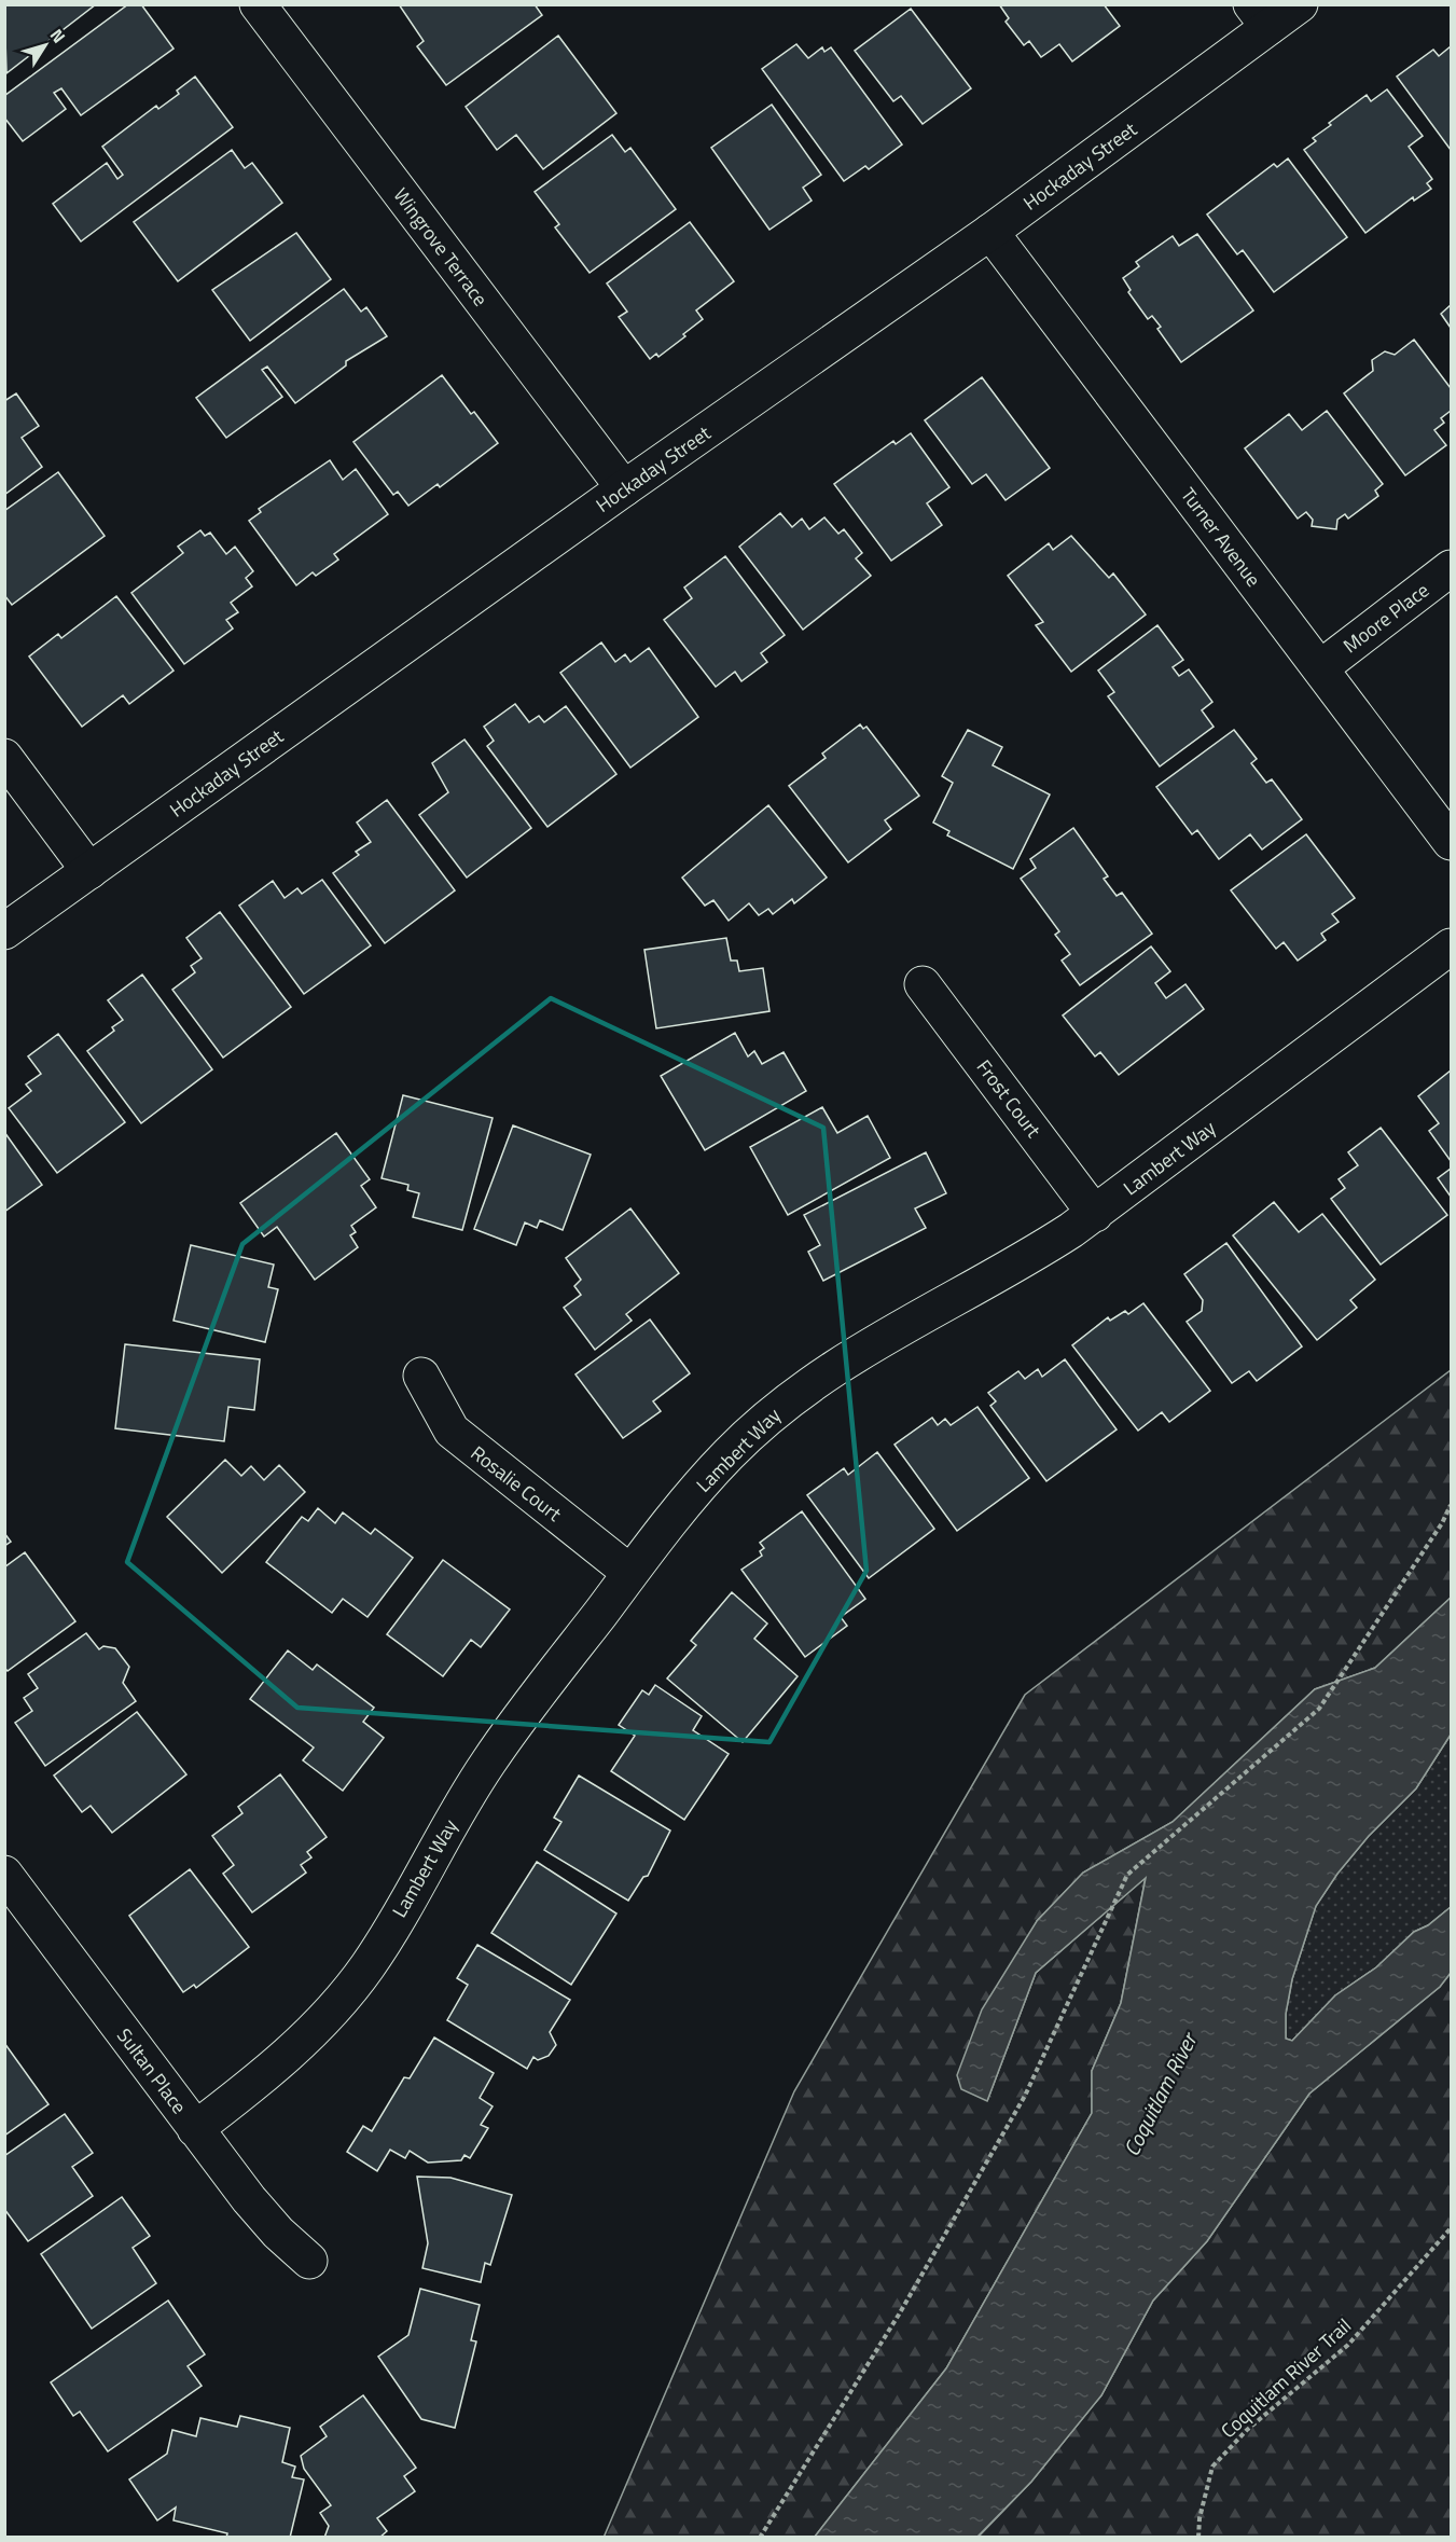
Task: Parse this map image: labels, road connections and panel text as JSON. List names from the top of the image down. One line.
{"streets":{"street":["Hockaday Street","Wingrove Terrace","Turner Avenue","Moore Place","Frost Court","Lambert Way","Rosalie Court","Sultan Place"],"path":["Coquitlam River Trail"]},"crossings":[["Hockaday Street","Wingrove Terrace"],["Hockaday Street","Turner Avenue"],["Turner Avenue","Moore Place"],["Frost Court","Lambert Way"],["Lambert Way","Rosalie Court"],["Lambert Way","Sultan Place"]],"water":["Coquitlam River"],"north":"top right"}
